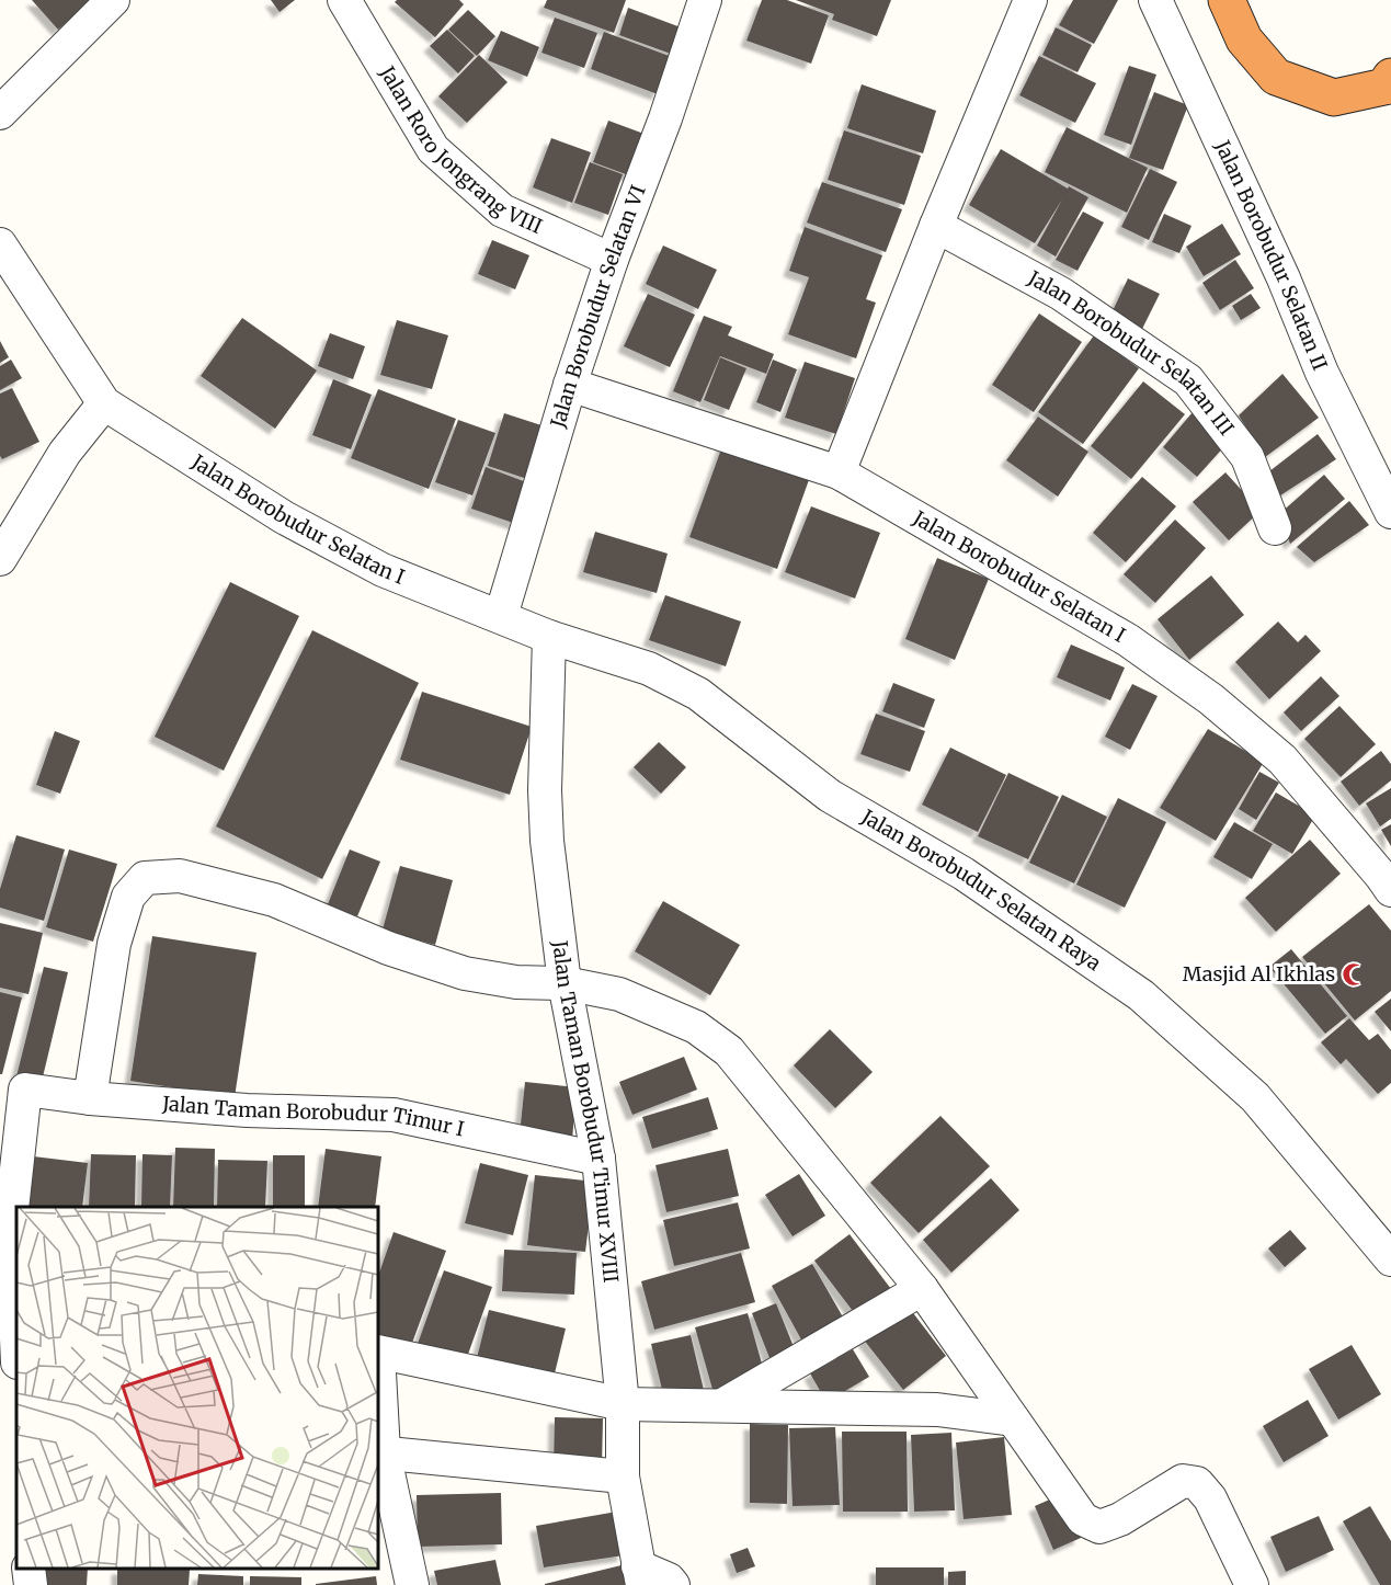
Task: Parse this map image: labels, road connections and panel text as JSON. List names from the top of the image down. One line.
{"streets":{"street":["Jalan Roro Jongrang VIII","Jalan Borobudur Selatan II","Jalan Borobudur Selatan VI","Jalan Borobudur Selatan III","Jalan Borobudur Selatan I","Jalan Borobudur Selatan Raya","Jalan Taman Borobudur Timur XVIII","Jalan Taman Borobudur Timur I"]},"crossings":[["Jalan Roro Jongrang VIII","Jalan Borobudur Selatan VI"],["Jalan Borobudur Selatan VI","Jalan Borobudur Selatan I"],["Jalan Borobudur Selatan VI","Jalan Borobudur Selatan Raya"],["Jalan Borobudur Selatan I","Jalan Borobudur Selatan Raya"],["Jalan Borobudur Selatan Raya","Jalan Taman Borobudur Timur XVIII"],["Jalan Taman Borobudur Timur XVIII","Jalan Taman Borobudur Timur I"]],"places":{"mosque":["Masjid Al Ikhlas"]}}
